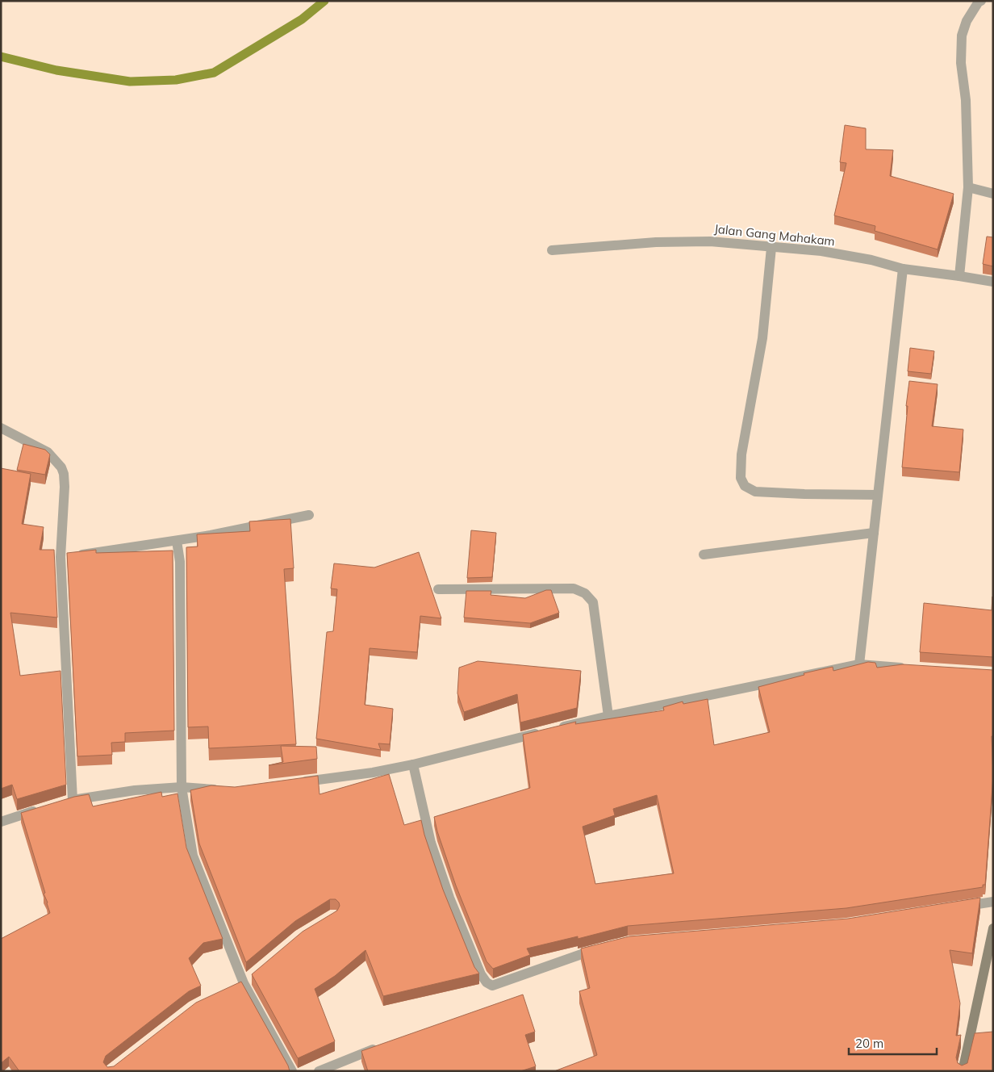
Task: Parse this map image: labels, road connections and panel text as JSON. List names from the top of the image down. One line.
{"streets":{"street":["Jalan Gang Mahakam"]},"scale_bar":"20 m"}
